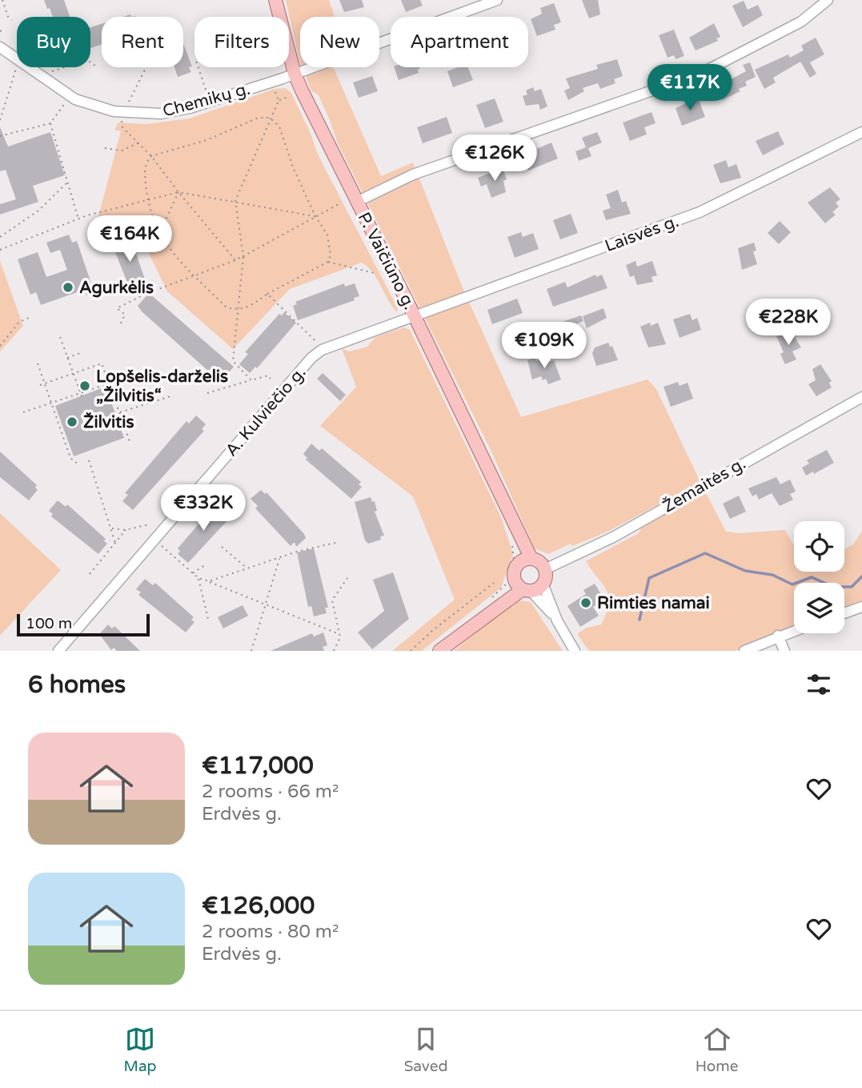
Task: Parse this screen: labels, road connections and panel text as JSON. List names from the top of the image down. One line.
{"streets":{"main road":["P. Vaičiūno g."],"street":["Chemikų g.","Laisvės g.","A. Kulviečio g.","Žemaitės g."]},"crossings":[["Chemikų g.","P. Vaičiūno g."],["Laisvės g.","P. Vaičiūno g."],["Laisvės g.","A. Kulviečio g."],["P. Vaičiūno g.","A. Kulviečio g."]],"places":["Agurkėlis","Lopšelis-darželis „Žilvitis“","Žilvitis","Rimties namai"],"scale_bar":"100 m","page":{"chip":["Buy","Rent","Filters","New","Apartment"],"price":["€117K","€126K","€164K","€228K","€109K","€332K"],"scale":"100 m","heading":"6 homes","list":[{"name":"€117,000","note":"2 rooms · 66 m² · Erdvės g."},{"name":"€126,000","note":"2 rooms · 80 m² · Erdvės g."}],"tabs":["Map","Saved","Home"]}}
